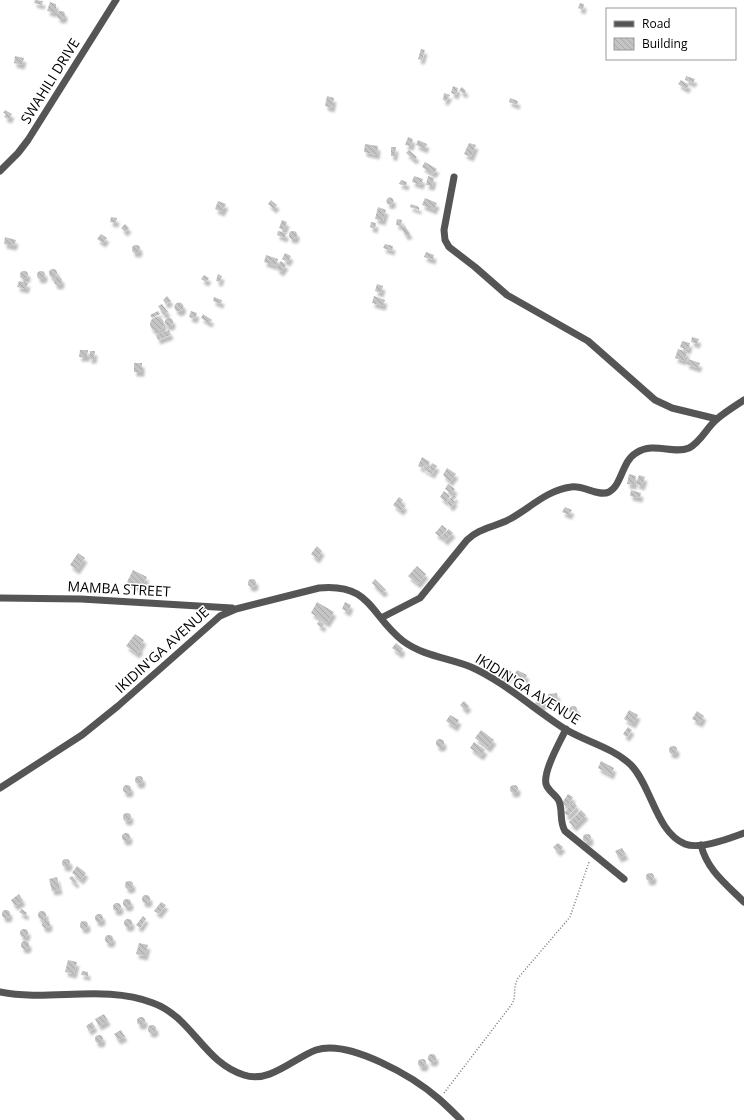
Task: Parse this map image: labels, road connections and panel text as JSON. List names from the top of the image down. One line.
{"streets":{"street":["SWAHILI DRIVE","MAMBA STREET","IKIDIN'GA AVENUE"]},"crossings":[["MAMBA STREET","IKIDIN'GA AVENUE"]],"legend":["Road","Building"]}
